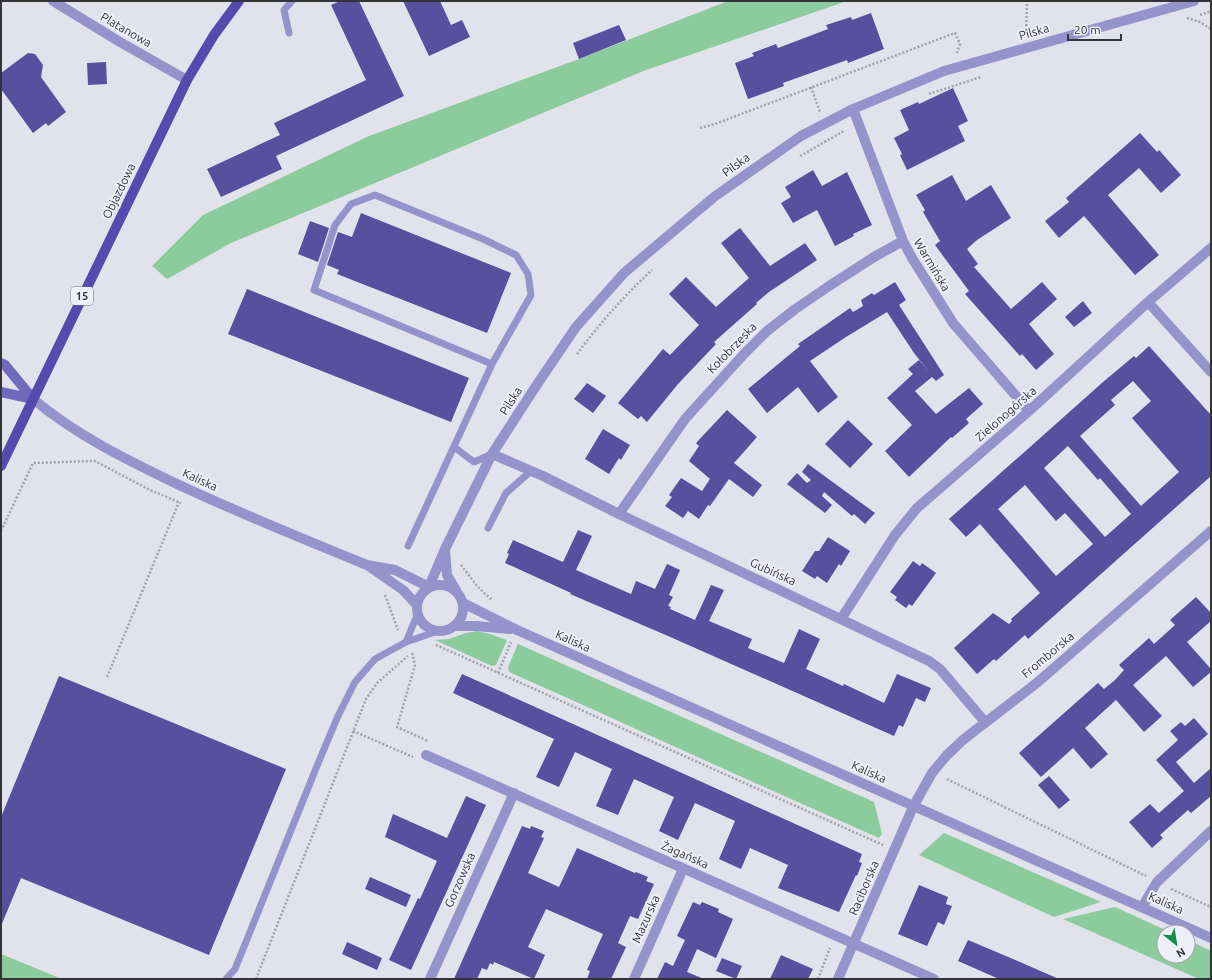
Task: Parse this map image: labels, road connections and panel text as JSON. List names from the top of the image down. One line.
{"streets":{"main road":["Objazdowa","15"],"street":["Platanowa","Pilska","Warmińska","Kołobrzeska","Zielonogórska","Kaliska","Gubińska","Fromborska","Żagańska","Gorzowska","Raciborska","Mazurska"]},"crossings":[["Platanowa","Objazdowa"],["Pilska","Warmińska"],["Pilska","Kaliska"],["Pilska","Gubińska"],["Objazdowa","15"],["Objazdowa","Kaliska"],["Warmińska","Kołobrzeska"],["Warmińska","Zielonogórska"],["15","Kaliska"],["Kołobrzeska","Gubińska"],["Zielonogórska","Gubińska"],["Kaliska","Fromborska"],["Kaliska","Raciborska"],["Gubińska","Fromborska"],["Fromborska","Raciborska"],["Żagańska","Gorzowska"],["Żagańska","Raciborska"],["Żagańska","Mazurska"]],"scale_bar":"20 m","north":"bottom right"}
